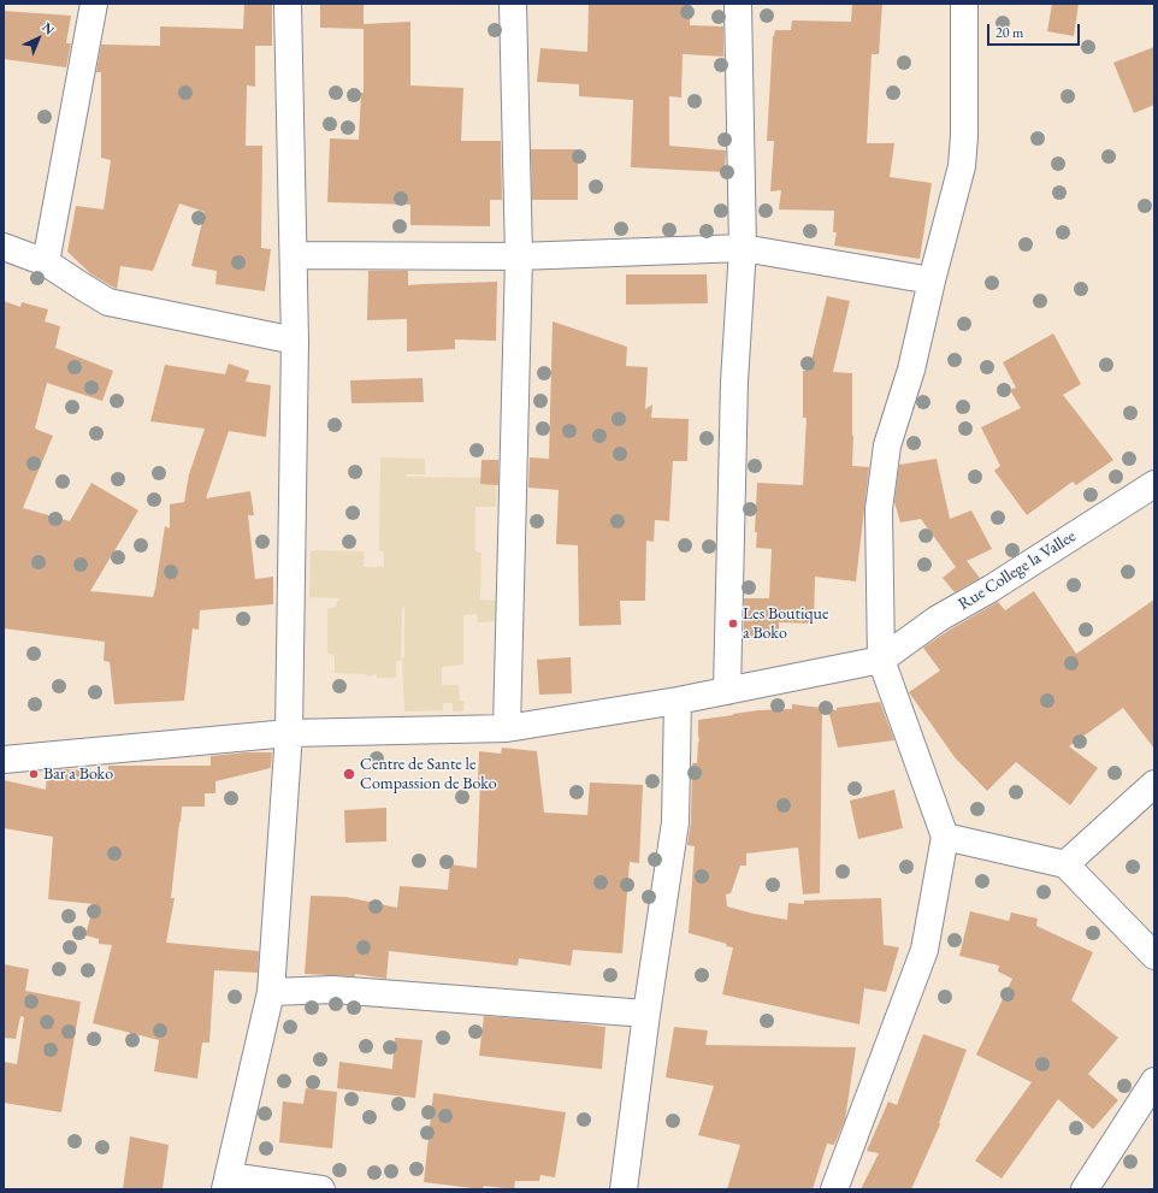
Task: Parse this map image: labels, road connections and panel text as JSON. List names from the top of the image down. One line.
{"streets":{"street":["Rue College la Vallee"]},"places":["Les Boutique a Boko","Bar a Boko","Centre de Sante le Compassion de Boko"],"scale_bar":"20 m","north":"top right"}
